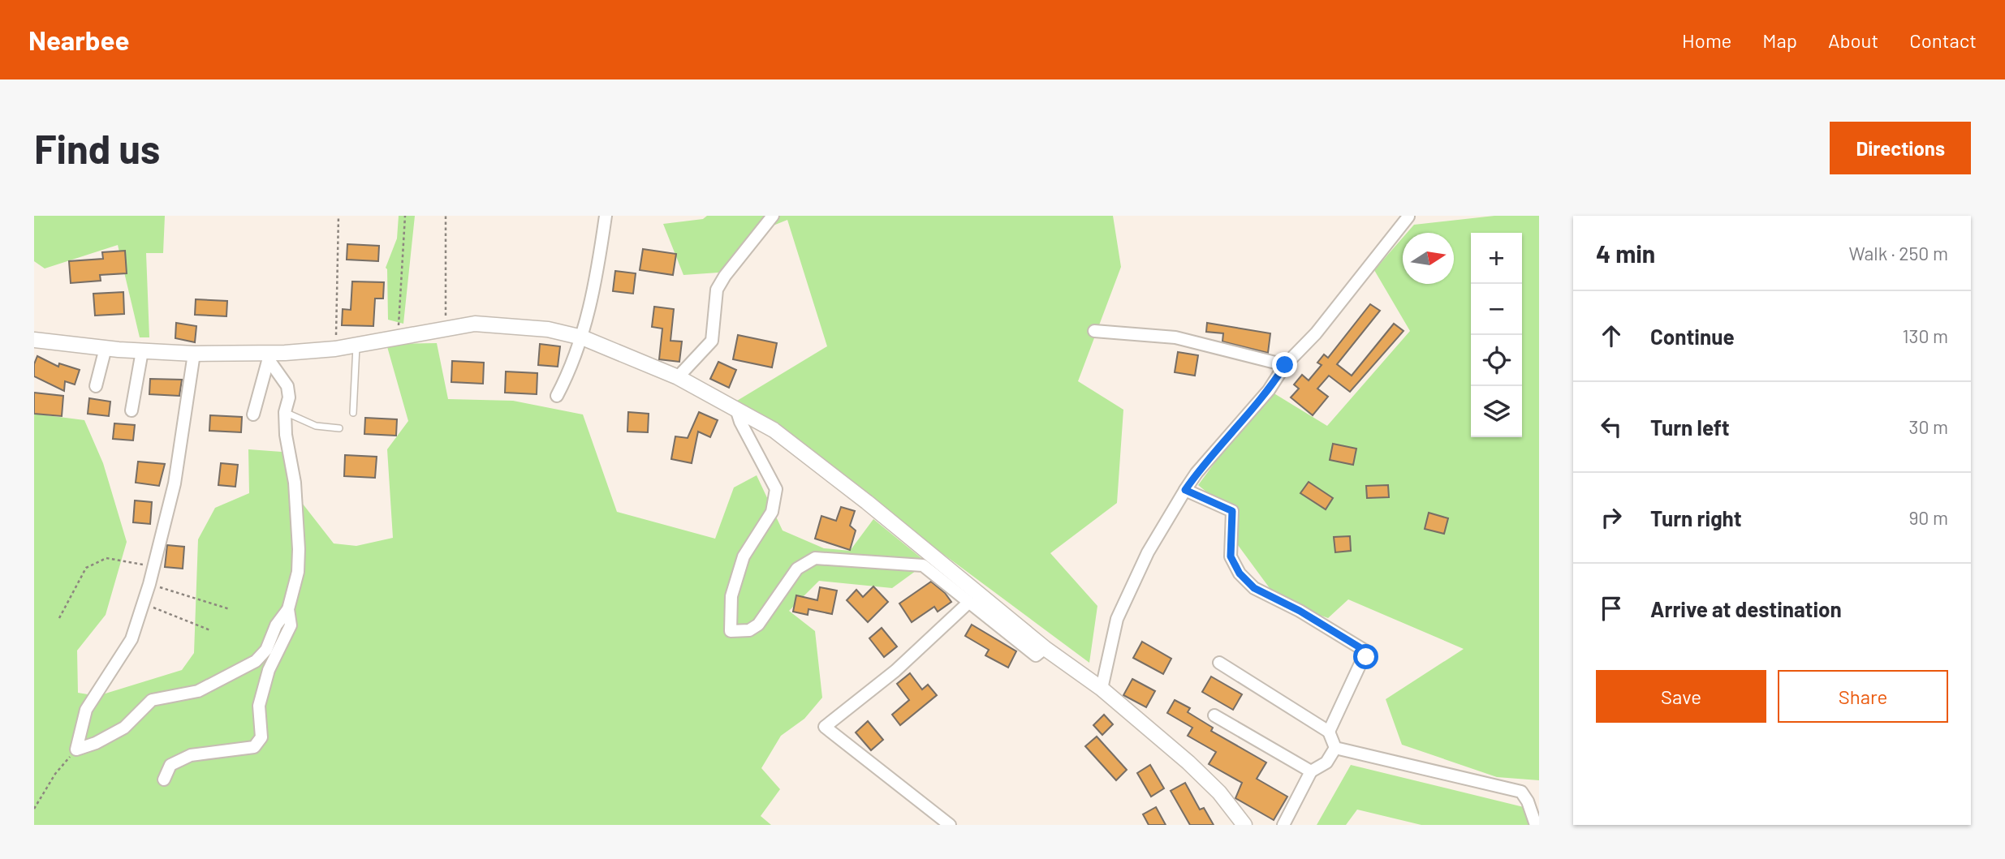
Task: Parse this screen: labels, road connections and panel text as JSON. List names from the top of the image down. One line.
{"north":"right","page":{"header":"Nearbee","nav":["Home","Map","About","Contact"],"buttons":["Directions",["Save","Share"]],"title":"Find us","heading":["4 min","Walk · 250 m"],"map_buttons":["+","−"],"list":[["Continue","130 m"],["Turn left","30 m"],["Turn right","90 m"],"Arrive at destination"]}}
